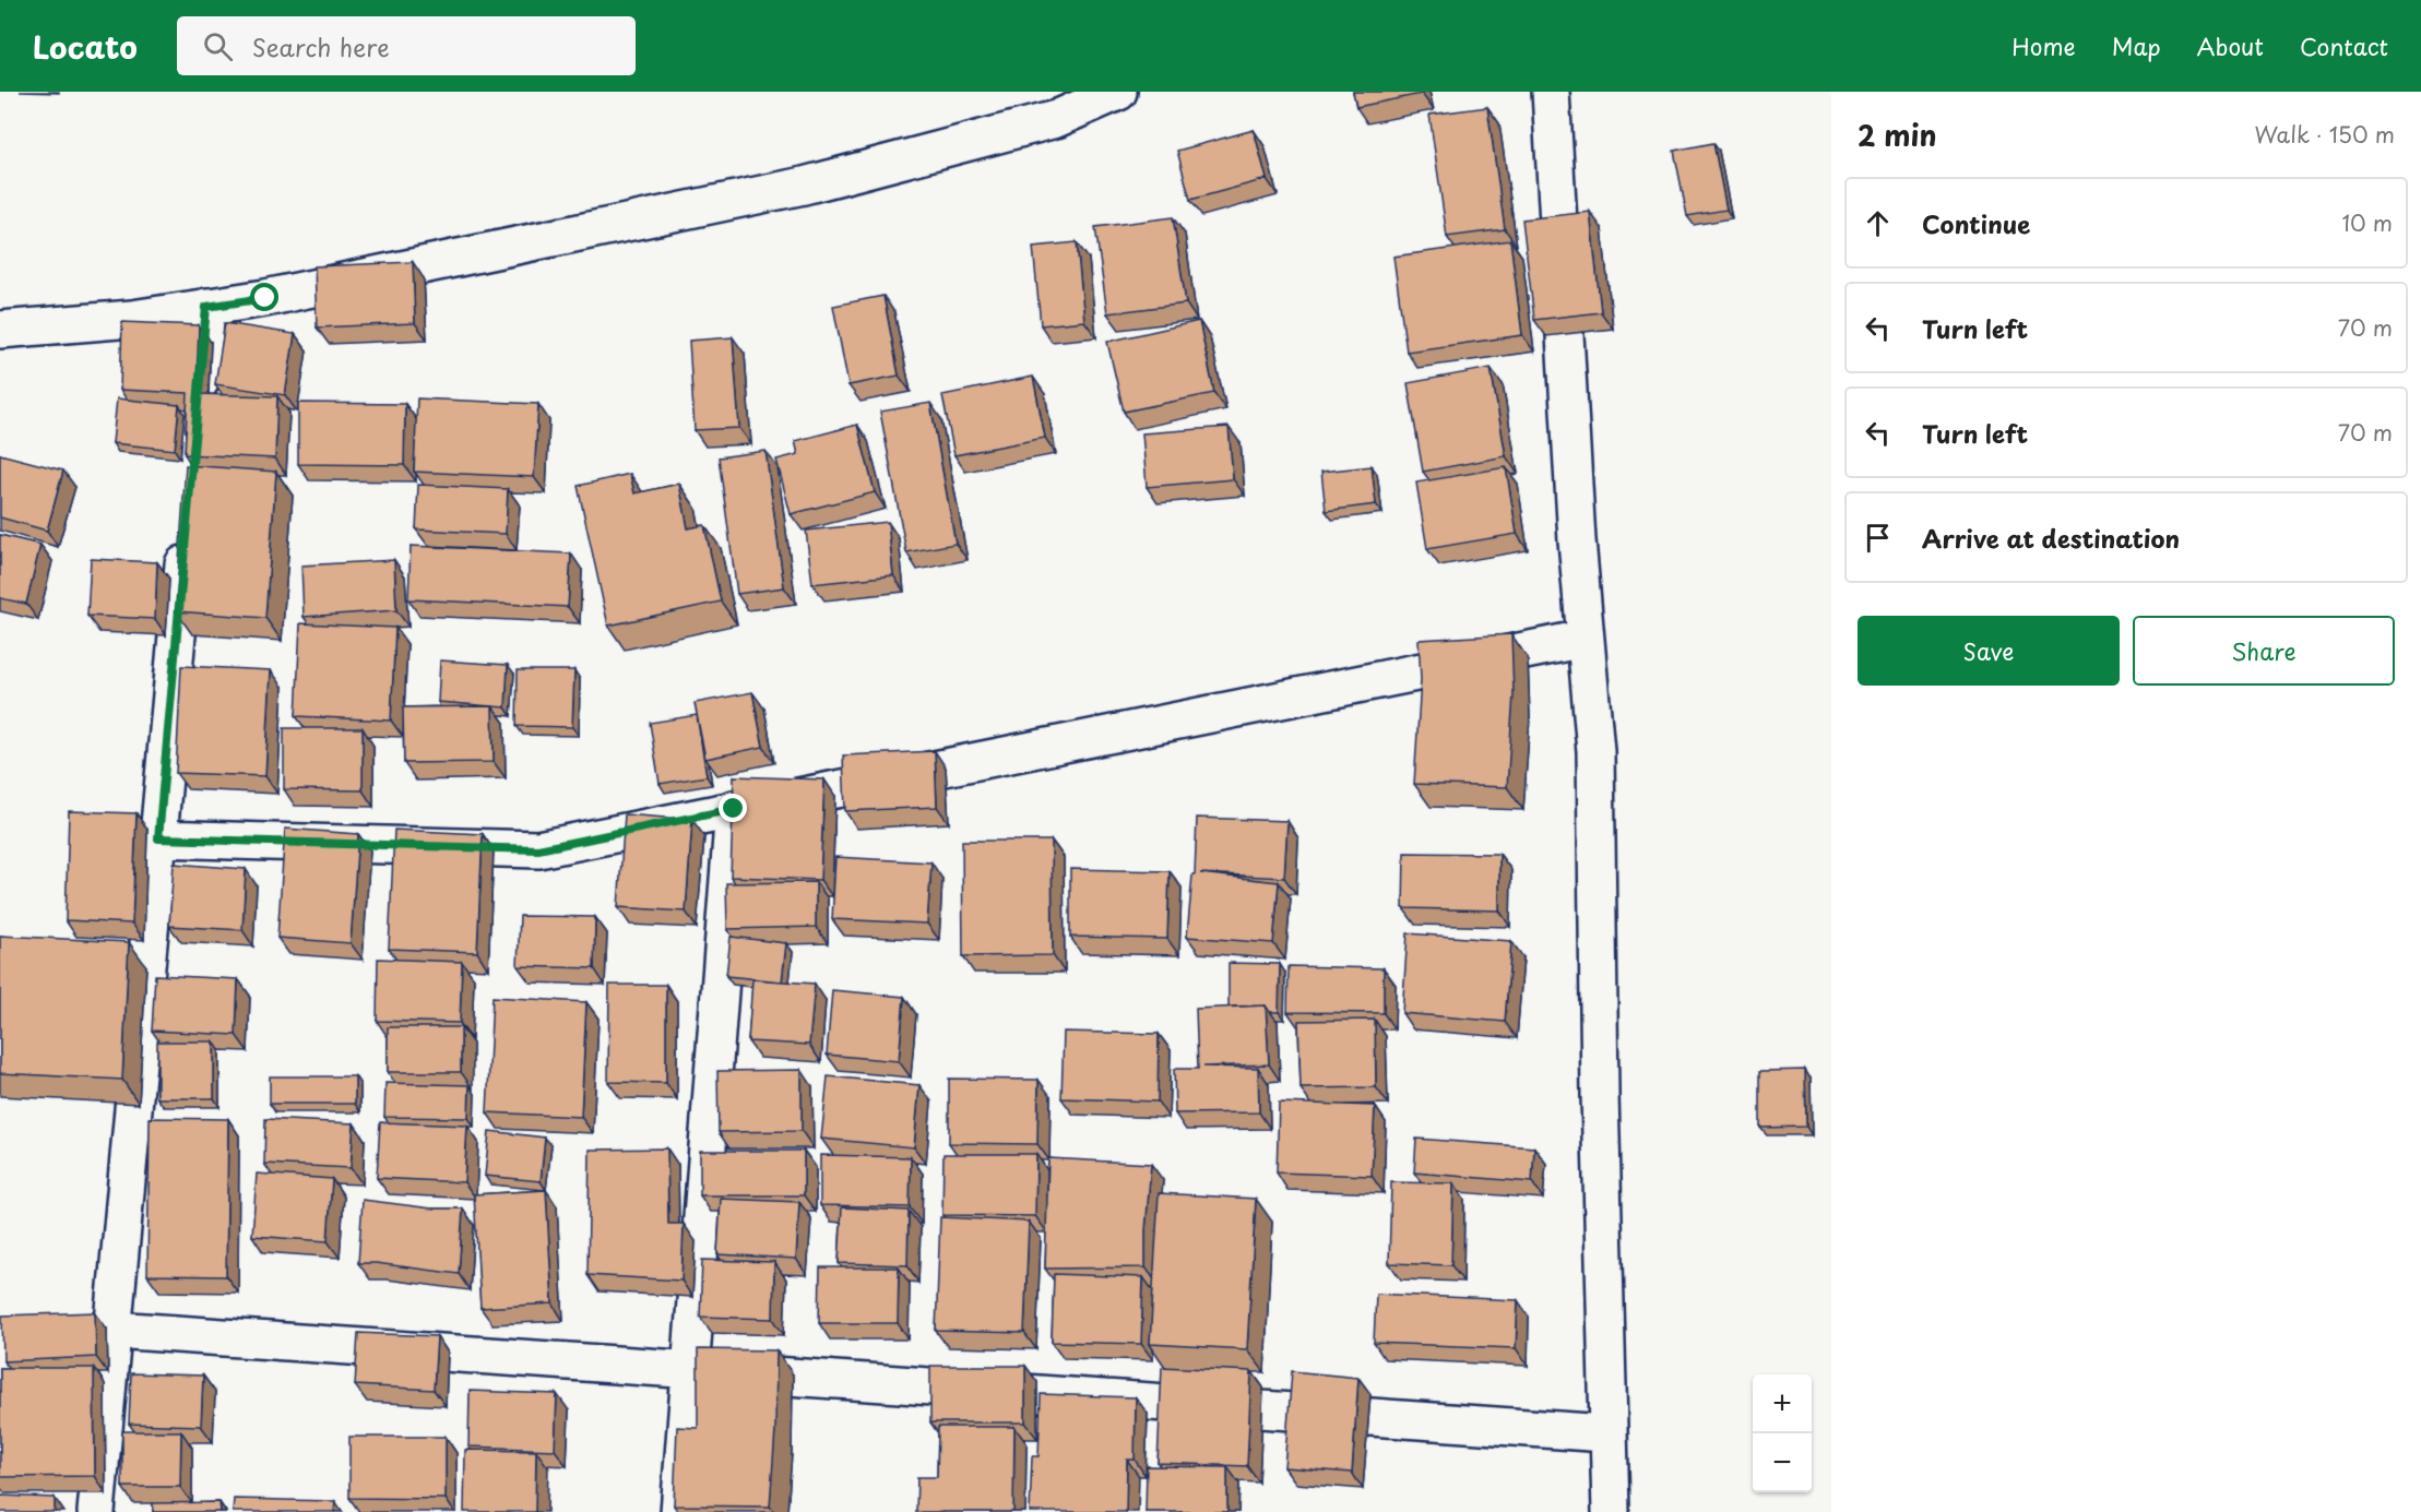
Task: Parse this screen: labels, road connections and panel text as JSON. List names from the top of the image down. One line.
{"page":{"header":"Locato","search":"Search here","nav":["Home","Map","About","Contact"],"heading":["2 min","Walk · 150 m"],"list":[["Continue","10 m"],["Turn left","70 m"],["Turn left","70 m"],"Arrive at destination"],"buttons":["Save","Share"],"map_buttons":["+","−"]}}
